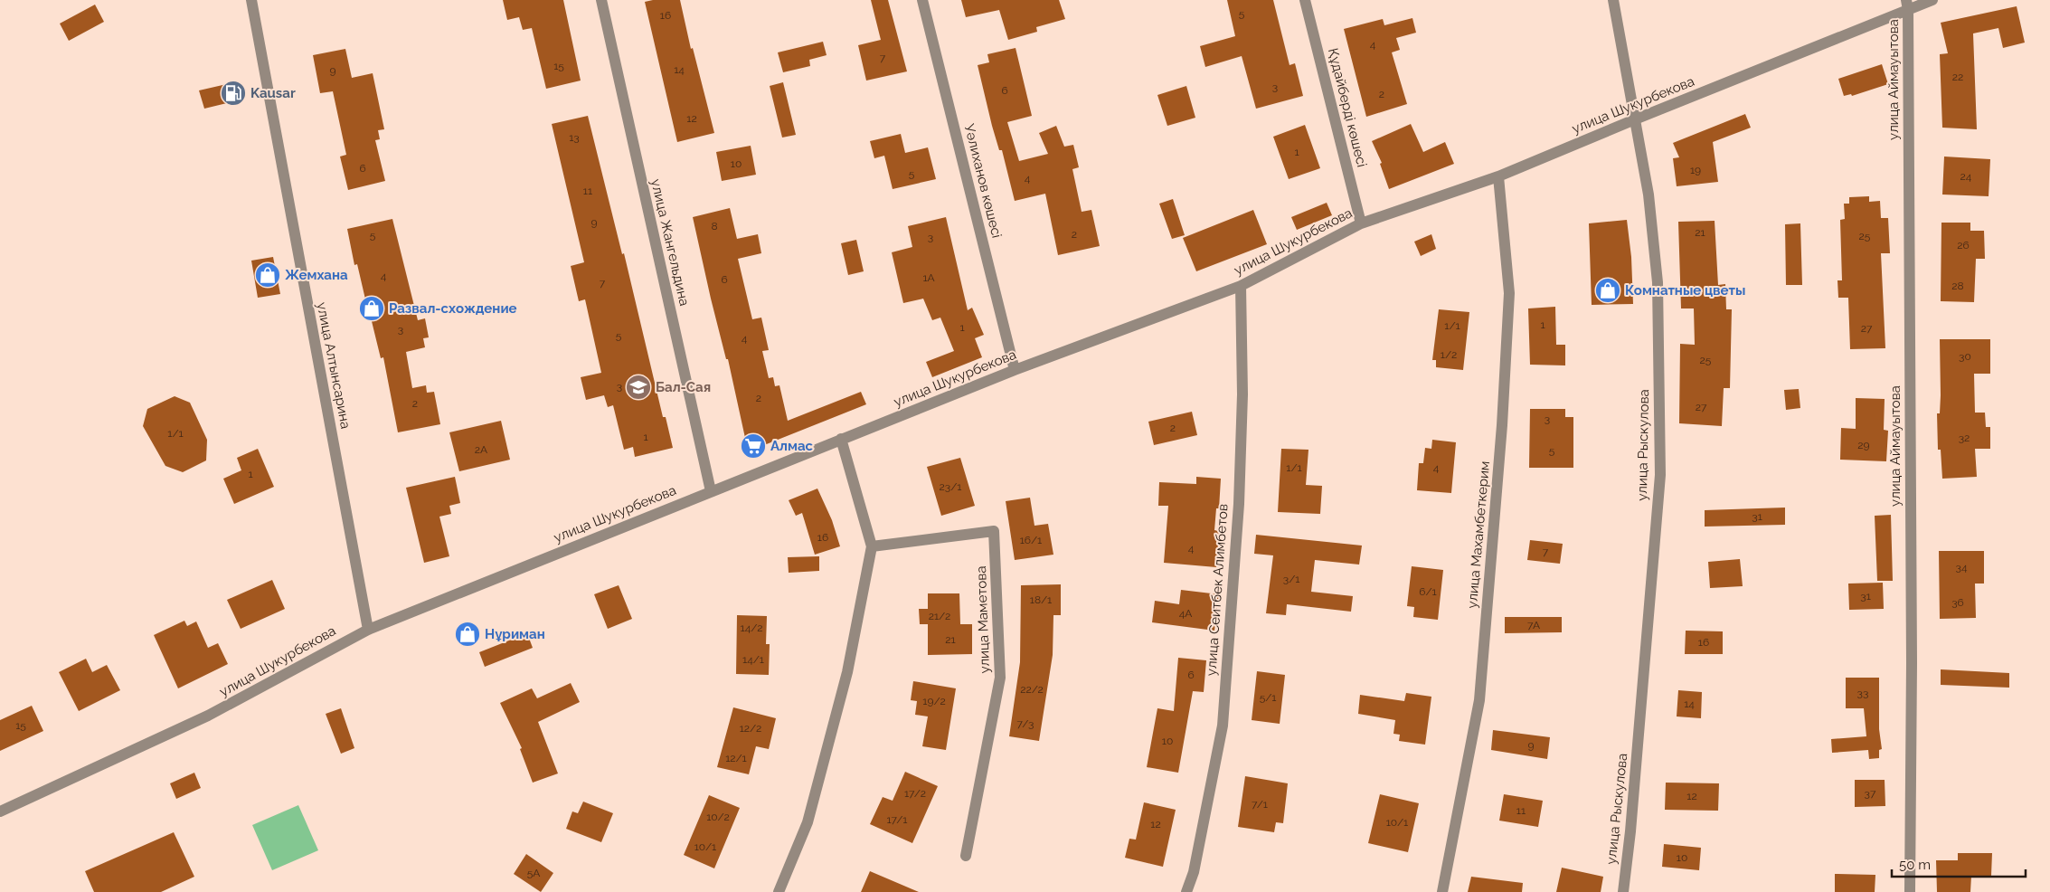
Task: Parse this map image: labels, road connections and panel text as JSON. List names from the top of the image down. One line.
{"streets":{"street":["улица Аймауытова","улица Шукурбекова","Құдайберді көшесі","Уәлиханов көшесі","улица Жангельдина","улица Алтынсарина","улица Рыскулова","улица Махамбеткерим","улица Сеитбек Алимбетов","улица Маметова"]},"crossings":[["улица Аймауытова","улица Шукурбекова"],["улица Шукурбекова","Құдайберді көшесі"],["улица Шукурбекова","Уәлиханов көшесі"],["улица Шукурбекова","улица Жангельдина"],["улица Шукурбекова","улица Алтынсарина"],["улица Шукурбекова","улица Рыскулова"],["улица Шукурбекова","улица Махамбеткерим"],["улица Шукурбекова","улица Сеитбек Алимбетов"]],"places":{"fuel station":["Kausar"],"shop":["Жемхана","Комнатные цветы","Развал-схождение","Нұриман"],"school or university":["Бал-Сая"],"supermarket":["Алмас"]},"house_numbers":["5","16","4","7","15","14","9","22","3","6","2","12","13","1","10","6","19","5","24","4","11","9","8","21","2","5","25","3","26","4","1А","6","7","28","1","1/1","1","27","3","5","4","1/2","30","25","3","2","2","27","3","2","1/1","1","32","29","2А","5","1/1","4","1","23/1","31","16","16/1","4","7","34","3/1","6/1","31","18/1","36","4А","21/2","7А","14/2","21","16","14/1","6","22/2","33","5/1","19/2","14","7/3","15","12/2","10","9","12/1","17/2","37","12","7/1","11","10/2","17/1","10/1","12","10/1","10","5А"],"scale_bar":"50 m"}
